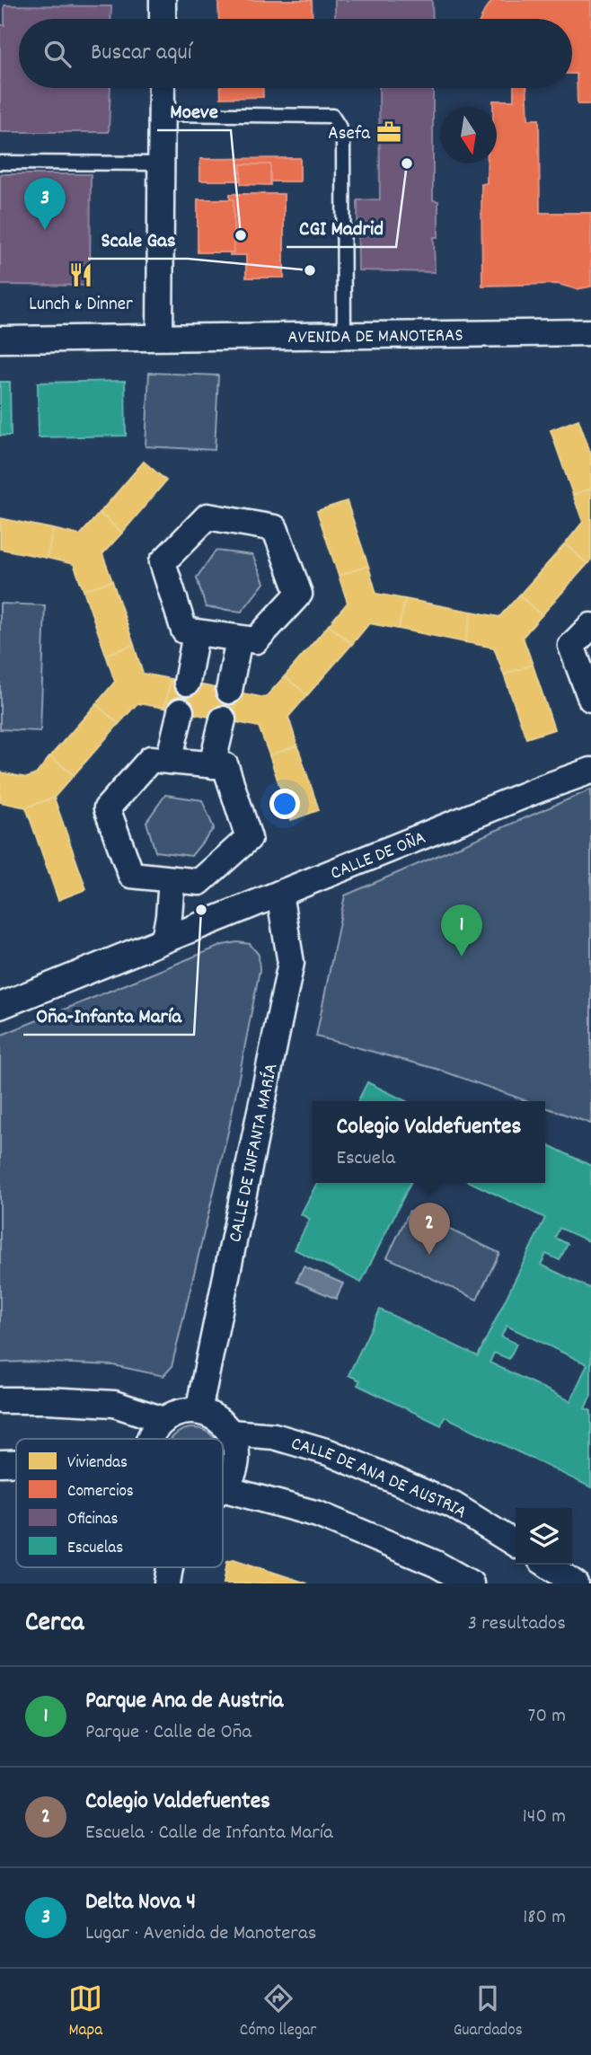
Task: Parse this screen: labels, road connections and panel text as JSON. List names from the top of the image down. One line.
{"streets":{"street":["AVENIDA DE MANOTERAS","CALLE DE OÑA","CALLE DE INFANTA MARÍA","CALLE DE ANA DE AUSTRIA"]},"crossings":[["CALLE DE OÑA","CALLE DE INFANTA MARÍA"]],"places":{"office":["Asefa"],"other":["CGI Madrid","Moeve","Scale Gas","Oña-Infanta María"],"restaurant":["Lunch & Dinner"]},"legend":["Viviendas","Comercios","Oficinas","Escuelas"],"north":"bottom","page":{"search":"Buscar aquí","pins":["3","1","2"],"popup":["Colegio Valdefuentes","Escuela"],"heading":["Cerca","3 resultados"],"list":[{"mark":"1","name":"Parque Ana de Austria","note":"Parque · Calle de Oña","value":"70 m"},{"mark":"2","name":"Colegio Valdefuentes","note":"Escuela · Calle de Infanta María","value":"140 m"},{"mark":"3","name":"Delta Nova 4","note":"Lugar · Avenida de Manoteras","value":"180 m"}],"nav":["Mapa","Cómo llegar","Guardados"]}}
